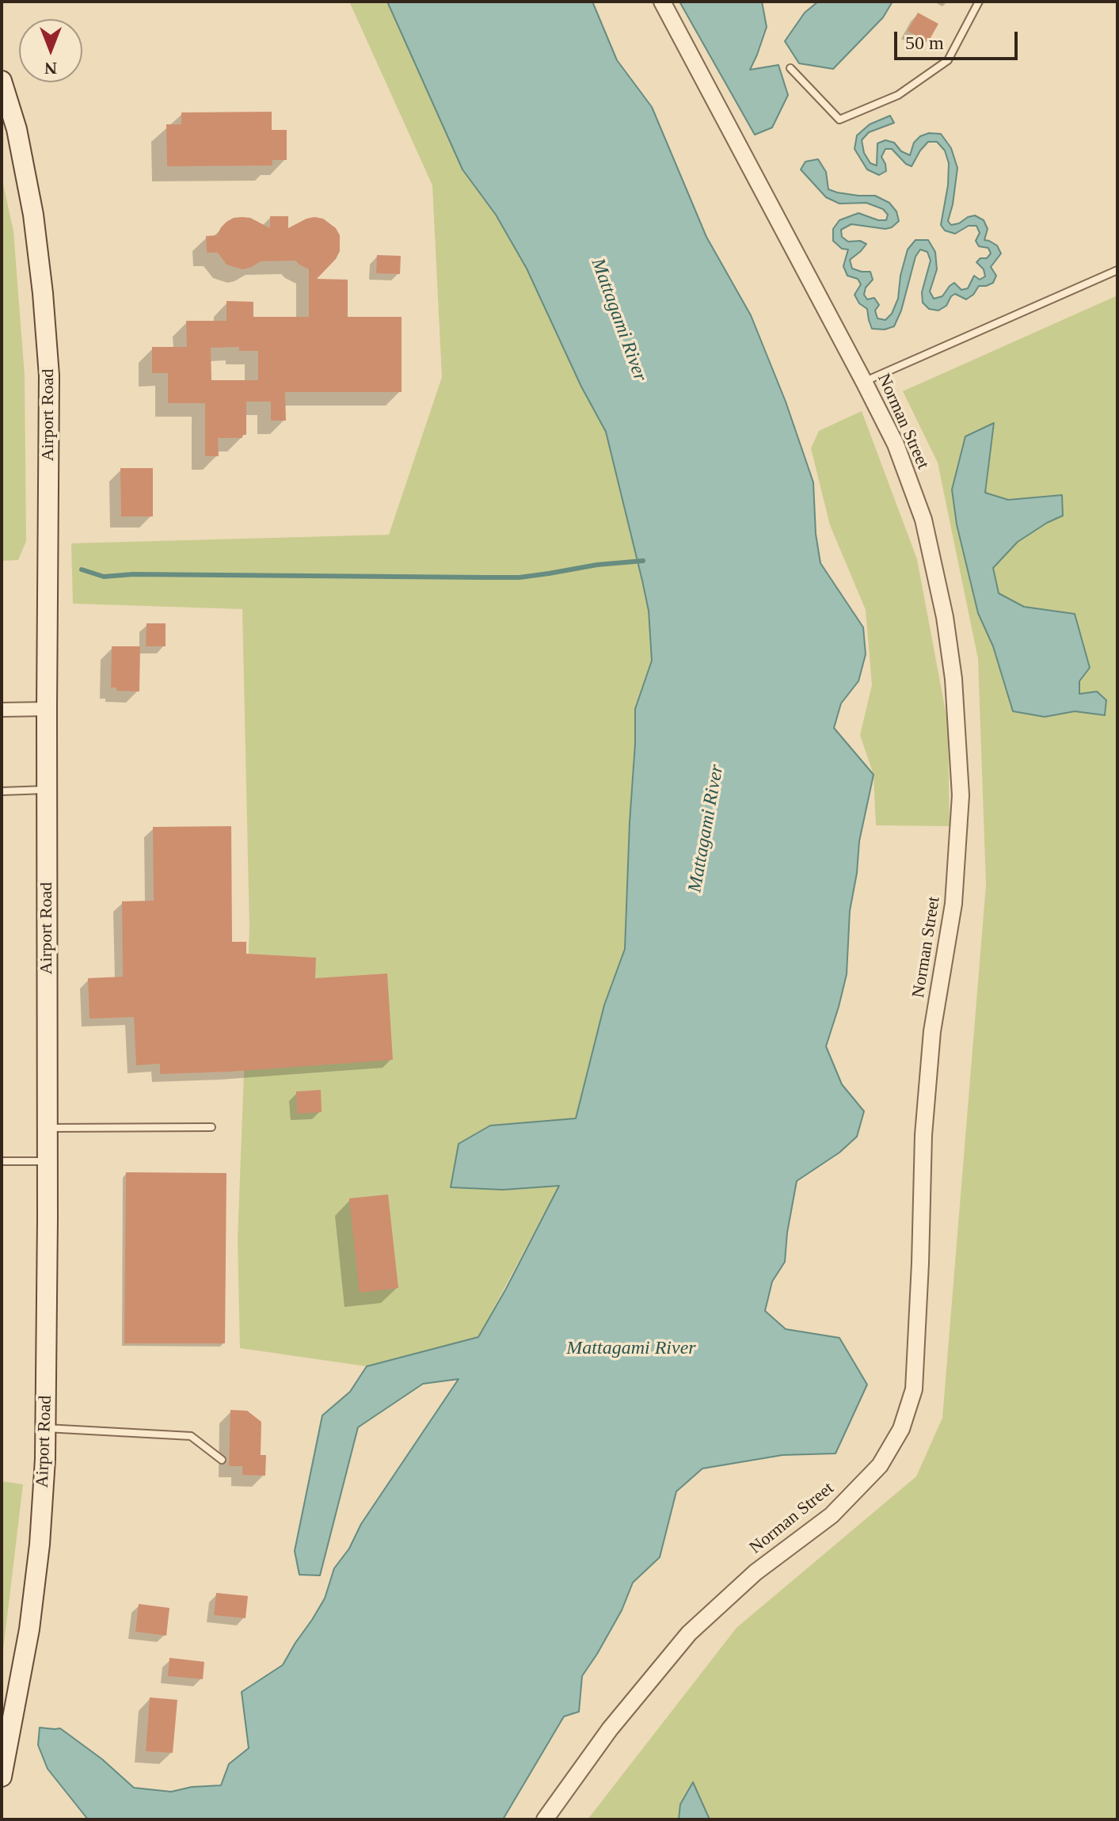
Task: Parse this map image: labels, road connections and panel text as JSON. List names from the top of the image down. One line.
{"streets":{"main road":["Airport Road"],"street":["Norman Street"]},"water":["Mattagami River"],"scale_bar":"50 m","north":"bottom"}
